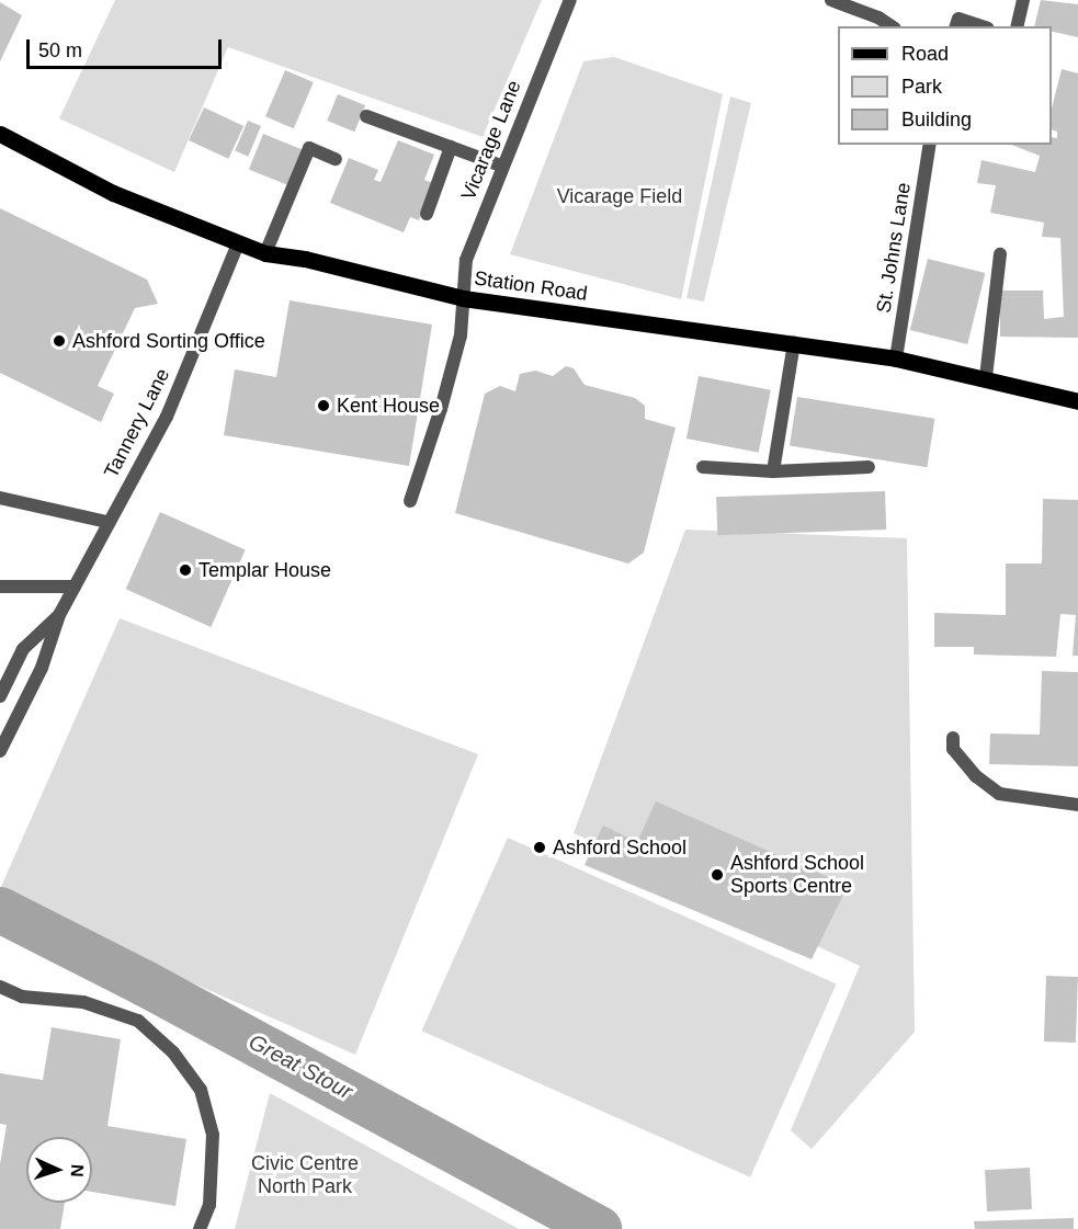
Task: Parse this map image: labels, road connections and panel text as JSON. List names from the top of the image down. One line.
{"streets":{"main road":["Station Road"],"street":["Vicarage Lane","St. Johns Lane","Tannery Lane"]},"crossings":[["Vicarage Lane","Station Road"],["St. Johns Lane","Station Road"],["Station Road","Tannery Lane"]],"water":["Great Stour"],"parks":["Vicarage Field","Civic Centre North Park"],"places":["Ashford Sorting Office","Kent House","Templar House","Ashford School","Ashford School Sports Centre"],"legend":["Road","Park","Building"],"scale_bar":"50 m","north":"right"}
